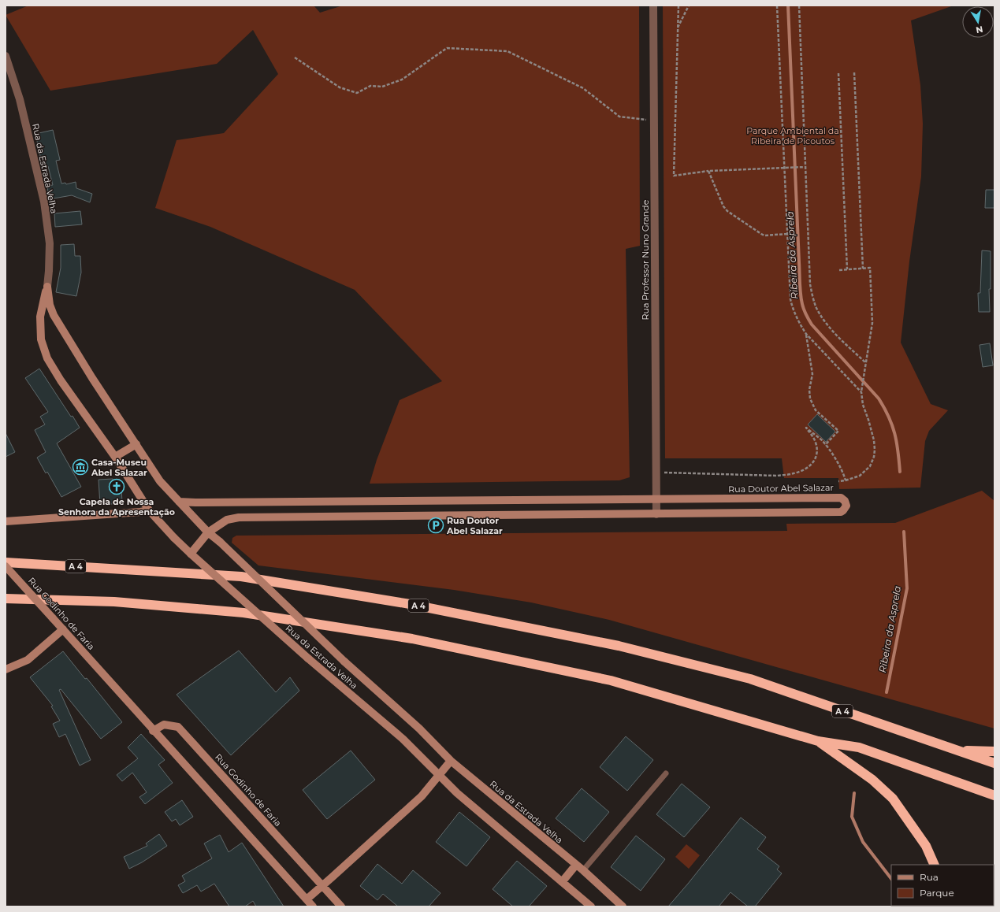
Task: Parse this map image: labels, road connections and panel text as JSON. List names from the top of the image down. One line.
{"streets":{"highway":["A 4"],"street":["Rua da Estrada Velha","Rua Professor Nuno Grande","Rua Doutor Abel Salazar","Rua Godinho de Faria"]},"crossings":[["Rua da Estrada Velha","Rua Doutor Abel Salazar"],["Rua Professor Nuno Grande","Rua Doutor Abel Salazar"]],"water":["Ribeira da Asprela"],"parks":["Parque Ambiental da Ribeira de Picoutos"],"places":{"museum":["Casa-Museu Abel Salazar"],"church":["Capela de Nossa Senhora da Apresentação"],"parking":["Rua Doutor Abel Salazar"]},"legend":["Rua","Parque"],"north":"bottom"}
